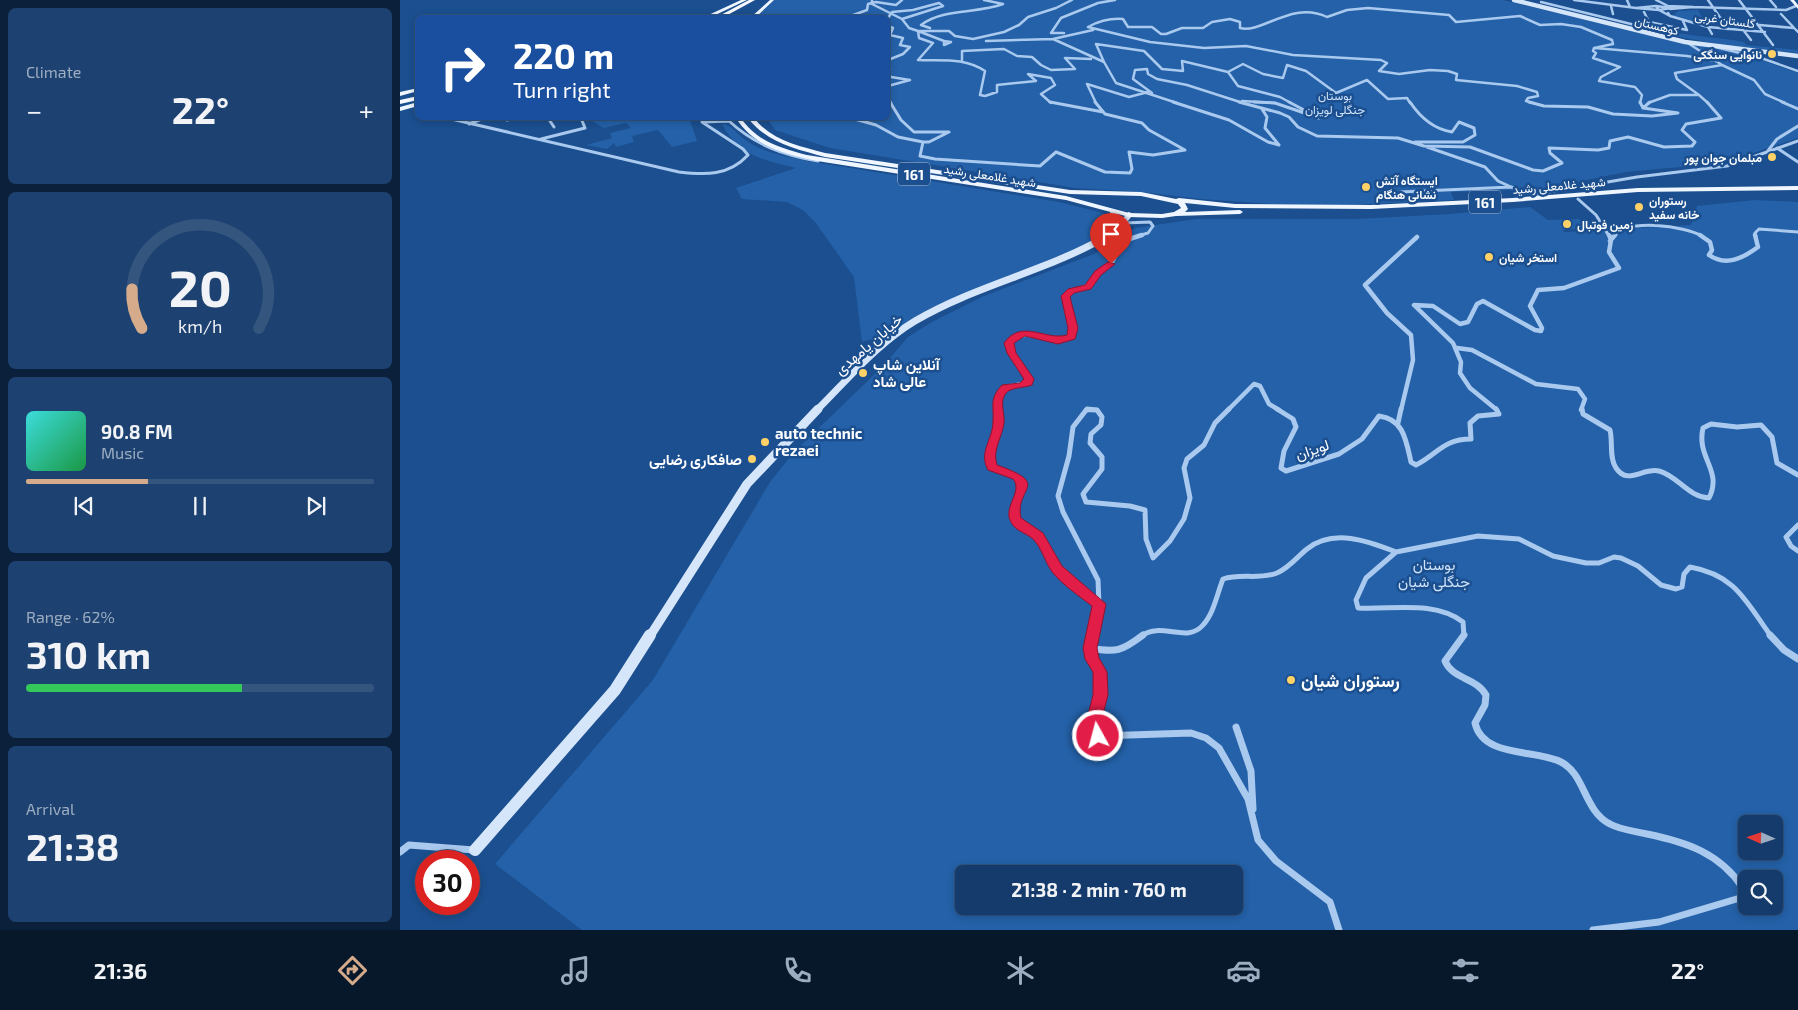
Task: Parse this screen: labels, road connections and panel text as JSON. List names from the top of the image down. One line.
{"streets":{"main road":["کوهستان","161","شهید غلامعلی رشید","خیابان یامهدی"],"street":["گلستان غربی","لویزان"]},"parks":["بوستان جنگلی لویزان","بوستان جنگلی شیان"],"places":["نانوایی سنگکی","مبلمان جوان پور","ایستگاه آتش نشانی هنگام","رستوران خانه سفید","زمین فوتبال","استخر شیان","آنلاین شاپ عالی شاد","auto technic rezaei","صافکاری رضایی","رستوران شیان"],"north":"left","page":{"tile":["Climate",["Range · 62%","310 km"],["Arrival","21:38"]],"turn":["220 m","Turn right"],"heat":["−","22°","+"],"song":["90.8 FM","Music"],"limit":"30","trip":"21:38 · 2 min · 760 m","tabs":["21:36","22°"],"gauge":["20","km/h"]}}
